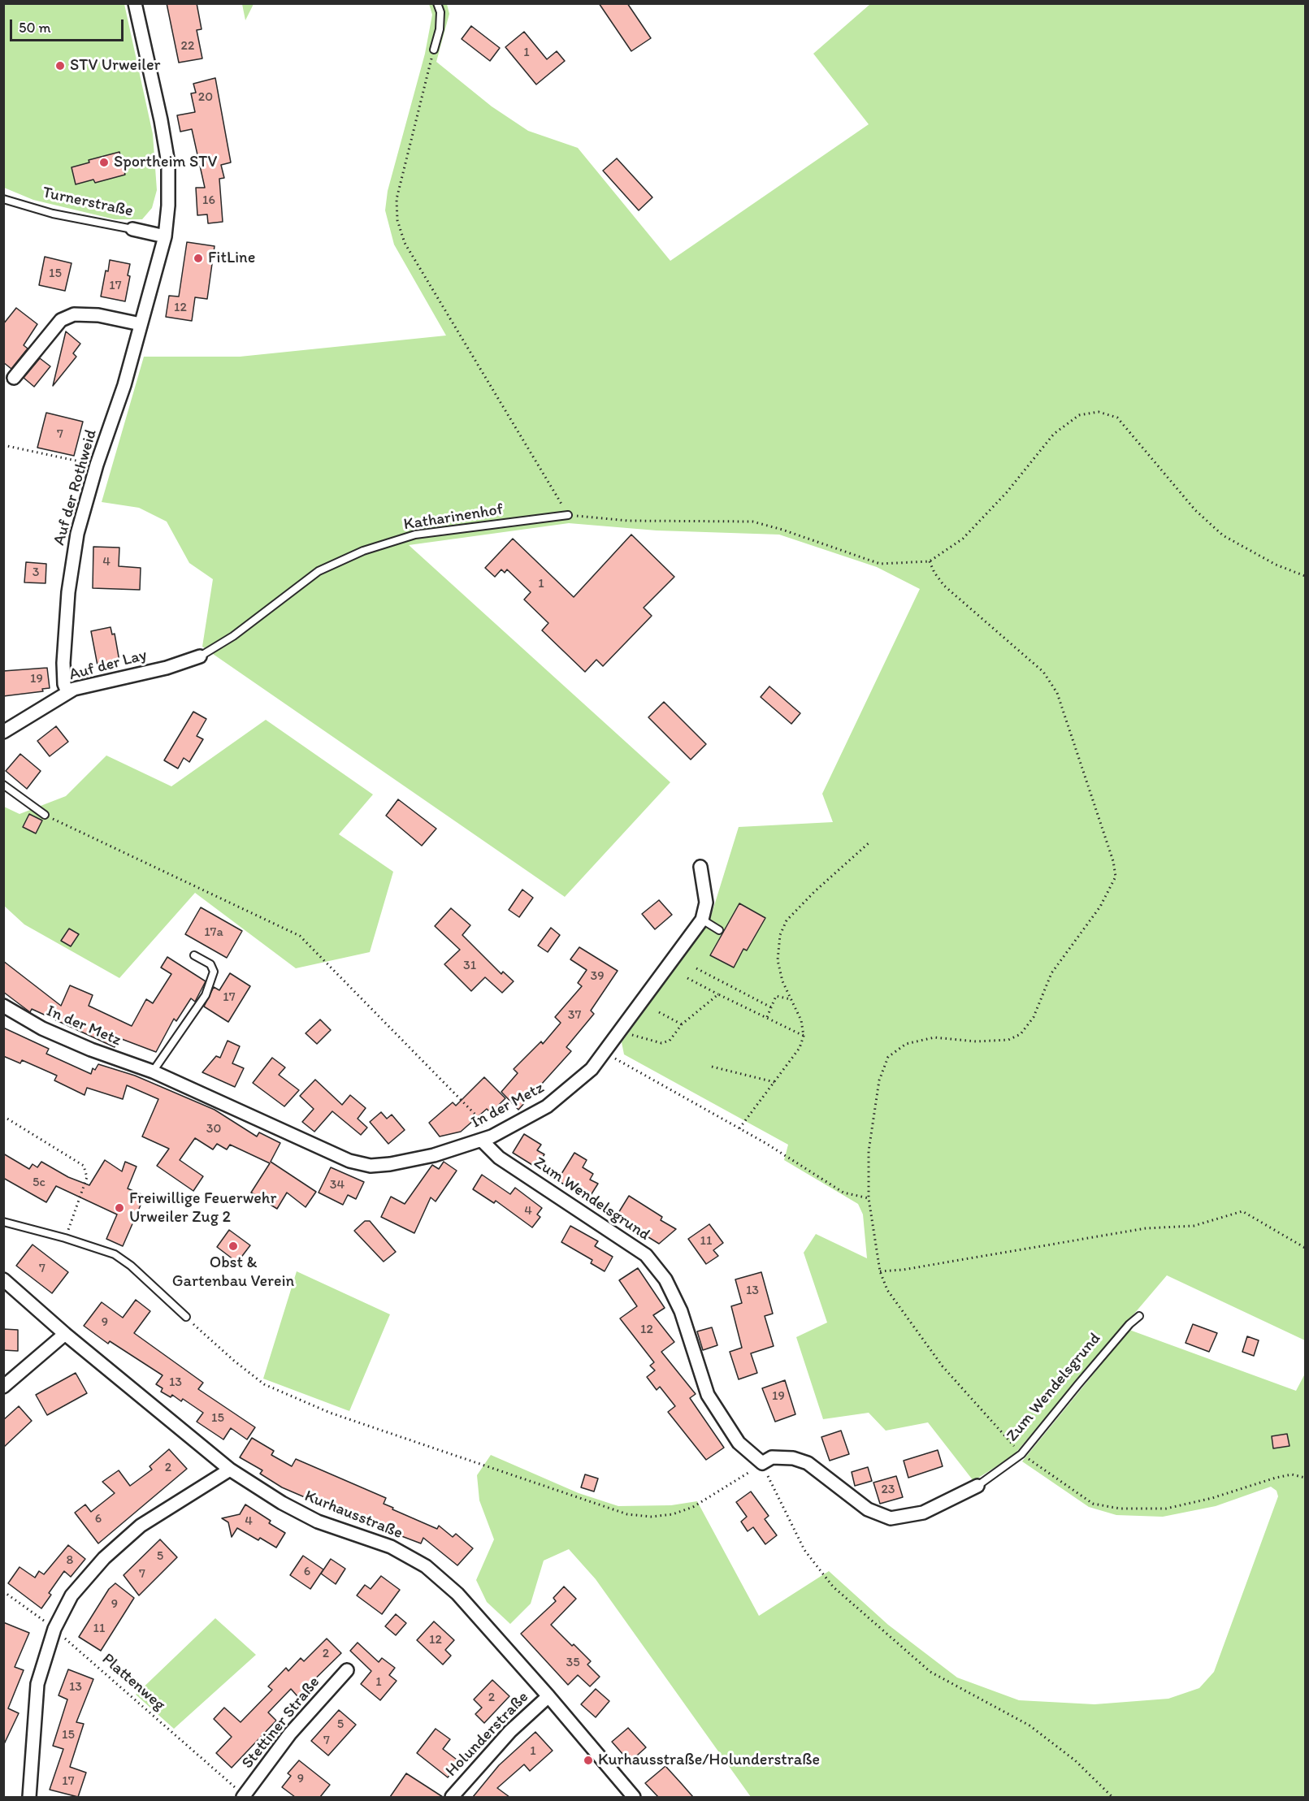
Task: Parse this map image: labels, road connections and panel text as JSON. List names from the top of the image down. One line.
{"streets":{"street":["Turnerstraße","Auf der Rothweid","Auf der Lay","In der Metz","Zum Wendelsgrund","Kurhausstraße","Stettiner Straße","Holunderstraße"],"lane":["Katharinenhof"],"path":["Plattenweg"]},"crossings":[["Turnerstraße","Auf der Rothweid"],["Auf der Rothweid","Auf der Lay"],["Katharinenhof","Auf der Lay"],["In der Metz","Zum Wendelsgrund"],["Kurhausstraße","Holunderstraße"],["Plattenweg","Stettiner Straße"]],"places":["STV Urweiler","Sportheim STV","FitLine","Freiwillige Feuerwehr Urweiler Zug 2","Obst & Gartenbau Verein","Kurhausstraße/Holunderstraße"],"house_numbers":["22","1","20","16","15","17","12","7","4","3","1","19","17a","31","39","17","37","30","5c","34","4","11","7","13","9","12","13","19","15","2","23","6","4","5","8","6","7","9","11","12","2","35","1","13","2","5","15","7","1","9","17"],"scale_bar":"50 m"}
